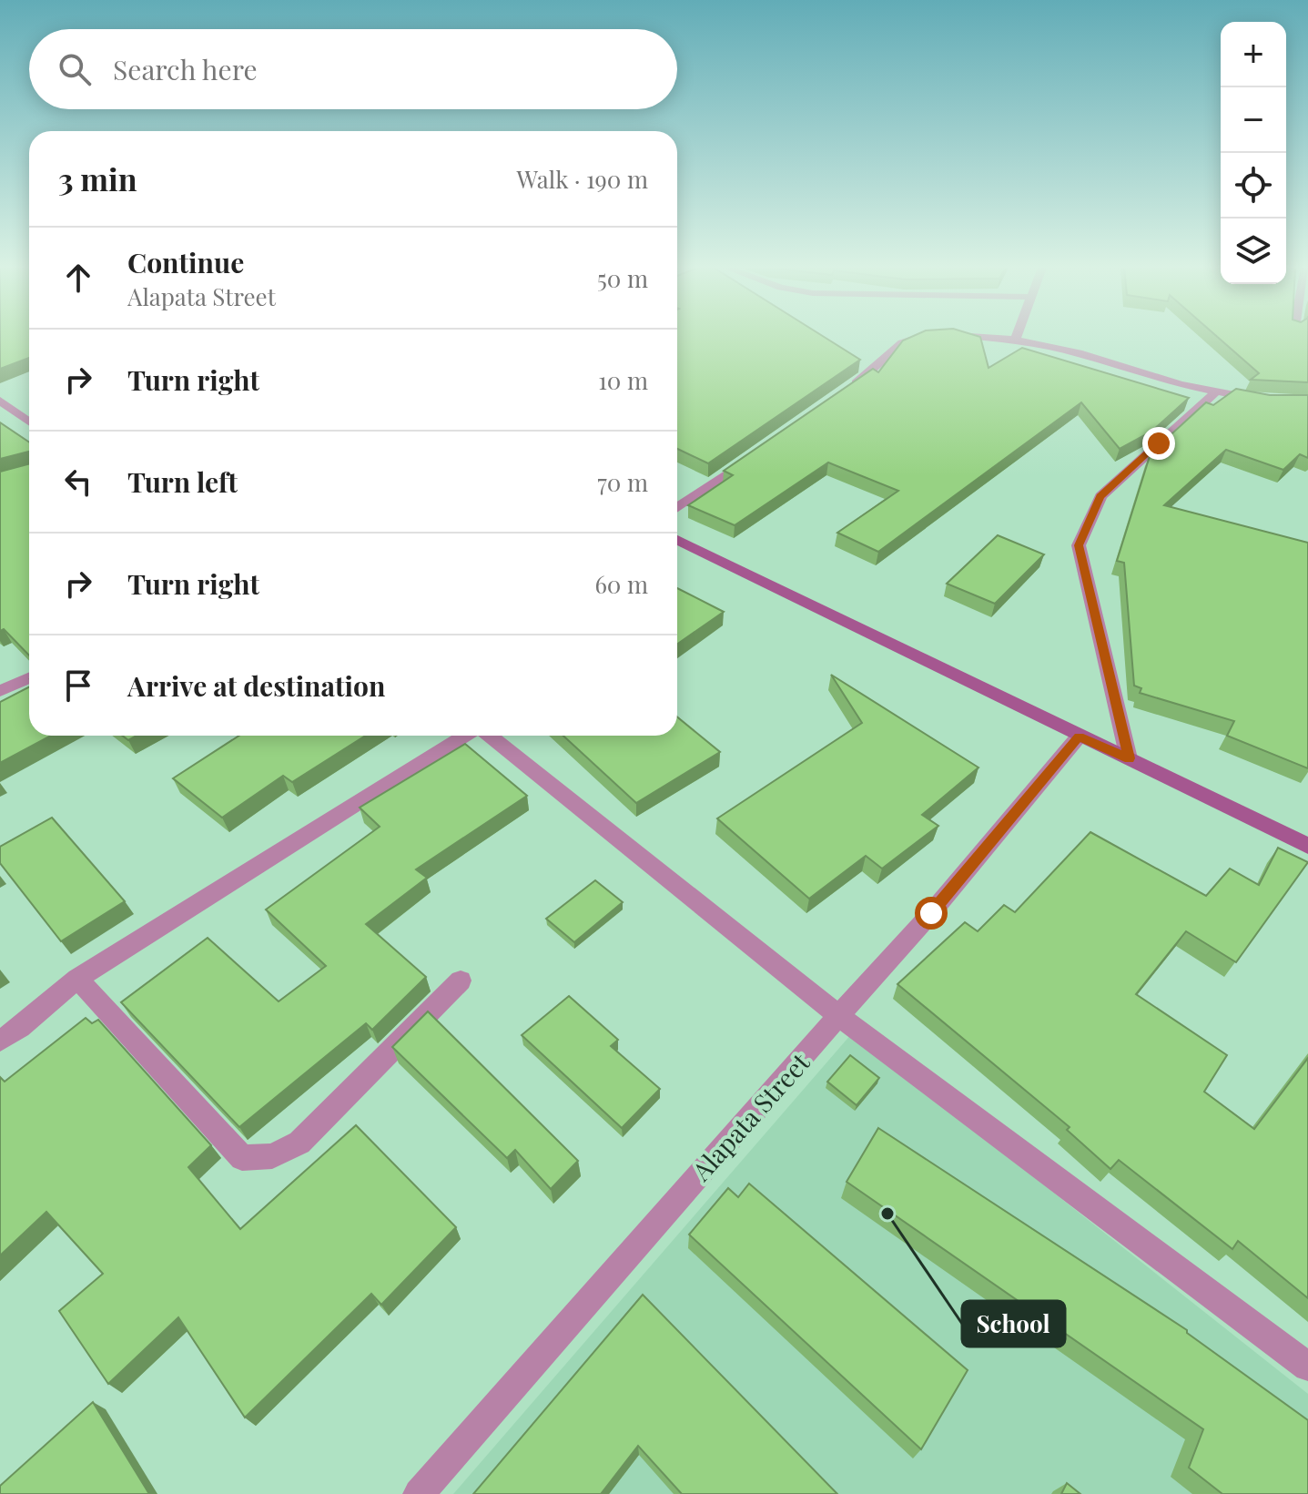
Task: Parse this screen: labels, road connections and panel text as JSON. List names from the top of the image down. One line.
{"streets":{"street":["Alapata Street"]},"places":["School"],"page":{"map_buttons":["+","−"],"search":"Search here","heading":["3 min","Walk · 190 m"],"list":[["Continue","Alapata Street","50 m"],["Turn right","10 m"],["Turn left","70 m"],["Turn right","60 m"],"Arrive at destination"]}}
